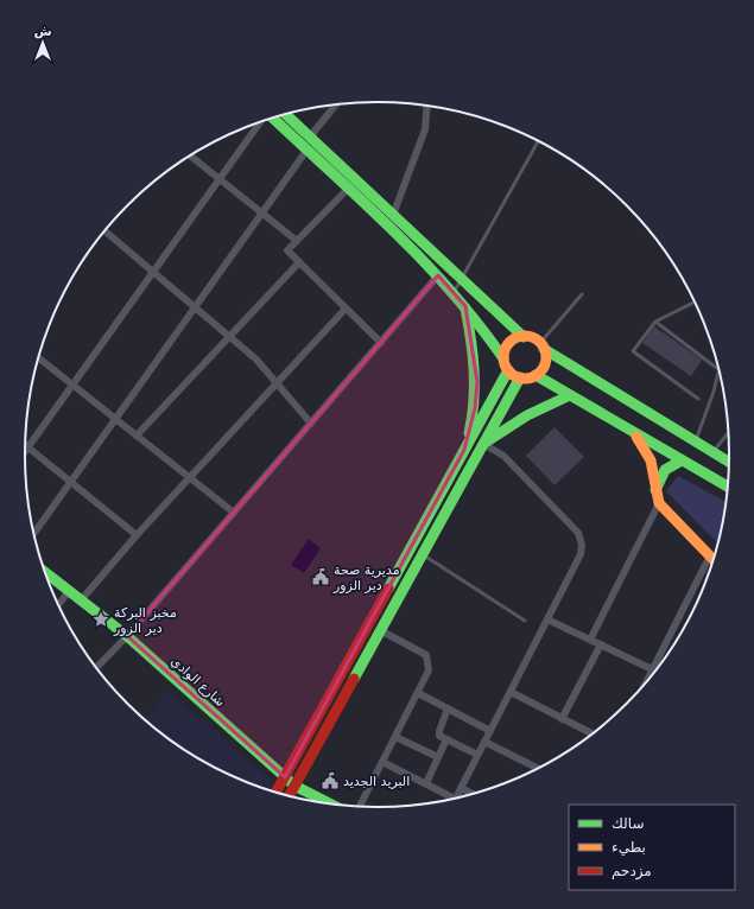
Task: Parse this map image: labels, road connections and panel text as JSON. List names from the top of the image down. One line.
{"streets":{"main road":["شارع الوادي"]},"places":{"public building":["مديرية صحة دير الزور","البريد الجديد"],"place":["مخبز البركة دير الزور"]},"legend":["سالك","بطيء","مزدحم"],"north":"top"}
